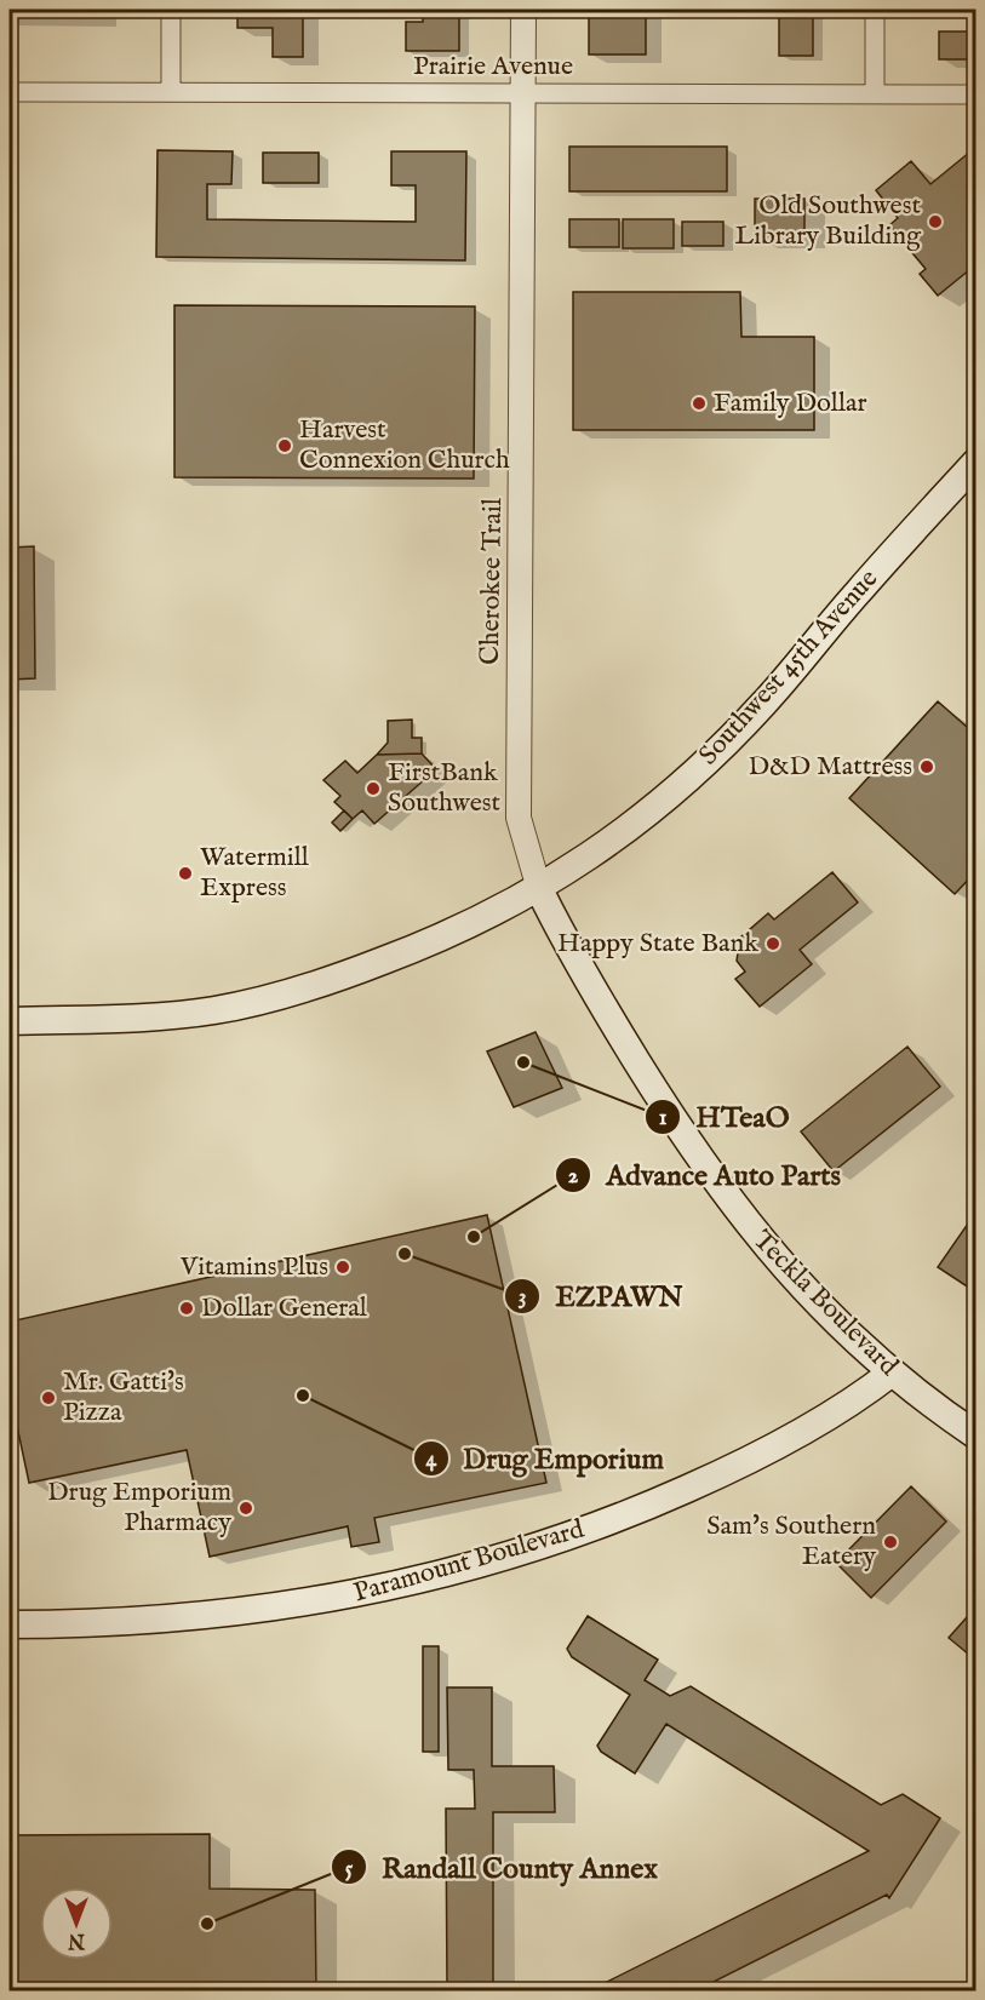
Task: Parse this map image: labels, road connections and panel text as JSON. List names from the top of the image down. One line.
{"streets":{"main road":["Southwest 45th Avenue","Teckla Boulevard","Paramount Boulevard"],"street":["Prairie Avenue","Cherokee Trail"]},"crossings":[["Prairie Avenue","Cherokee Trail"],["Cherokee Trail","Southwest 45th Avenue"],["Cherokee Trail","Teckla Boulevard"],["Southwest 45th Avenue","Teckla Boulevard"],["Teckla Boulevard","Paramount Boulevard"]],"places":["Old Southwest Library Building","Family Dollar","Harvest Connexion Church","D&D Mattress","FirstBank Southwest","Watermill Express","Happy State Bank","HTeaO","Advance Auto Parts","EZPAWN","Vitamins Plus","Dollar General","Drug Emporium","Mr. Gatti's Pizza","Drug Emporium Pharmacy","Sam's Southern Eatery","Randall County Annex"],"north":"bottom"}
